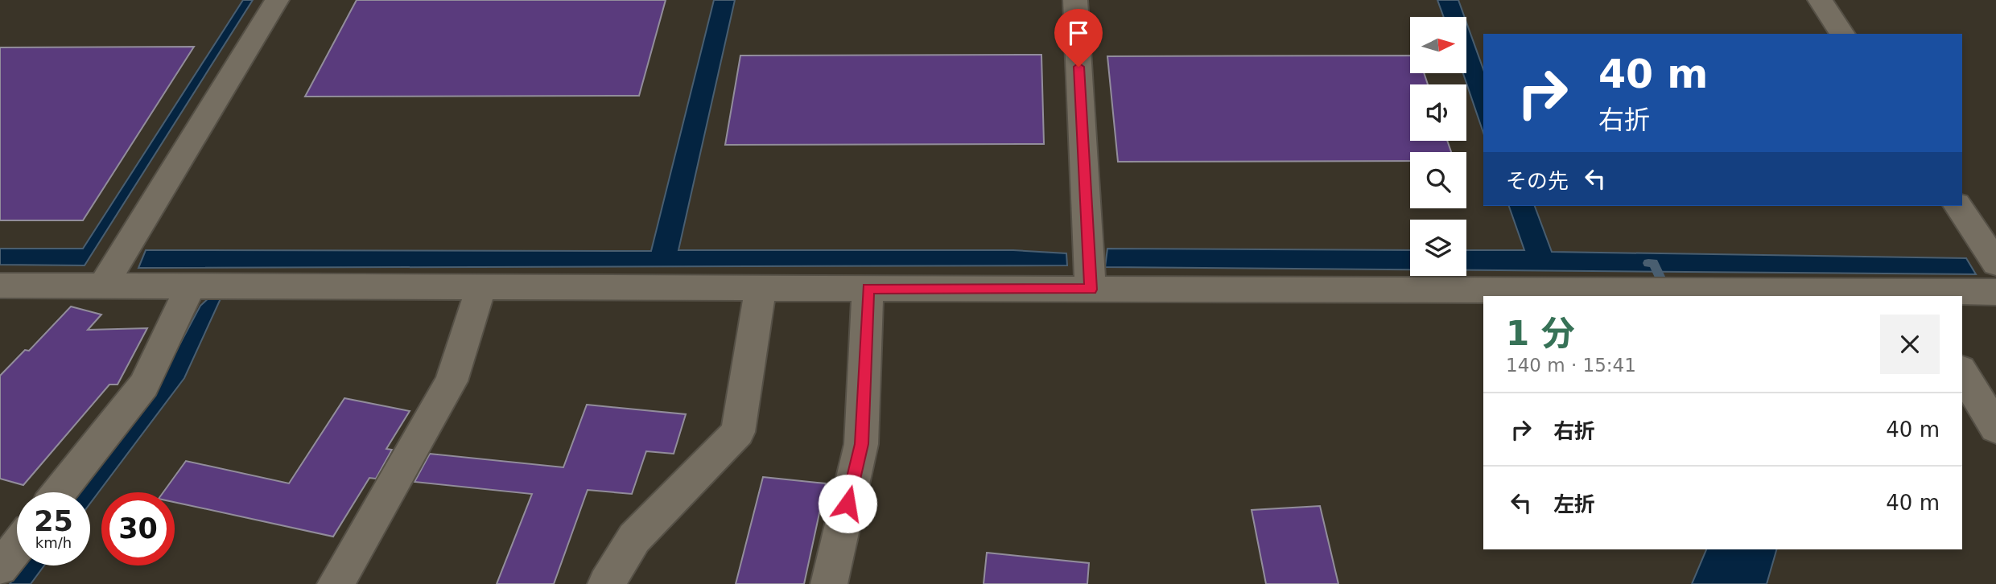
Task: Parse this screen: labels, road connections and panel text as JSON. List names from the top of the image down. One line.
{"north":"right","page":{"turn":["40 m","右折"],"then":"その先","heading":["1 分","140 m · 15:41"],"list":[{"name":"右折","value":"40 m"},{"name":"左折","value":"40 m"}],"speed":"25 km/h","limit":"30"}}
